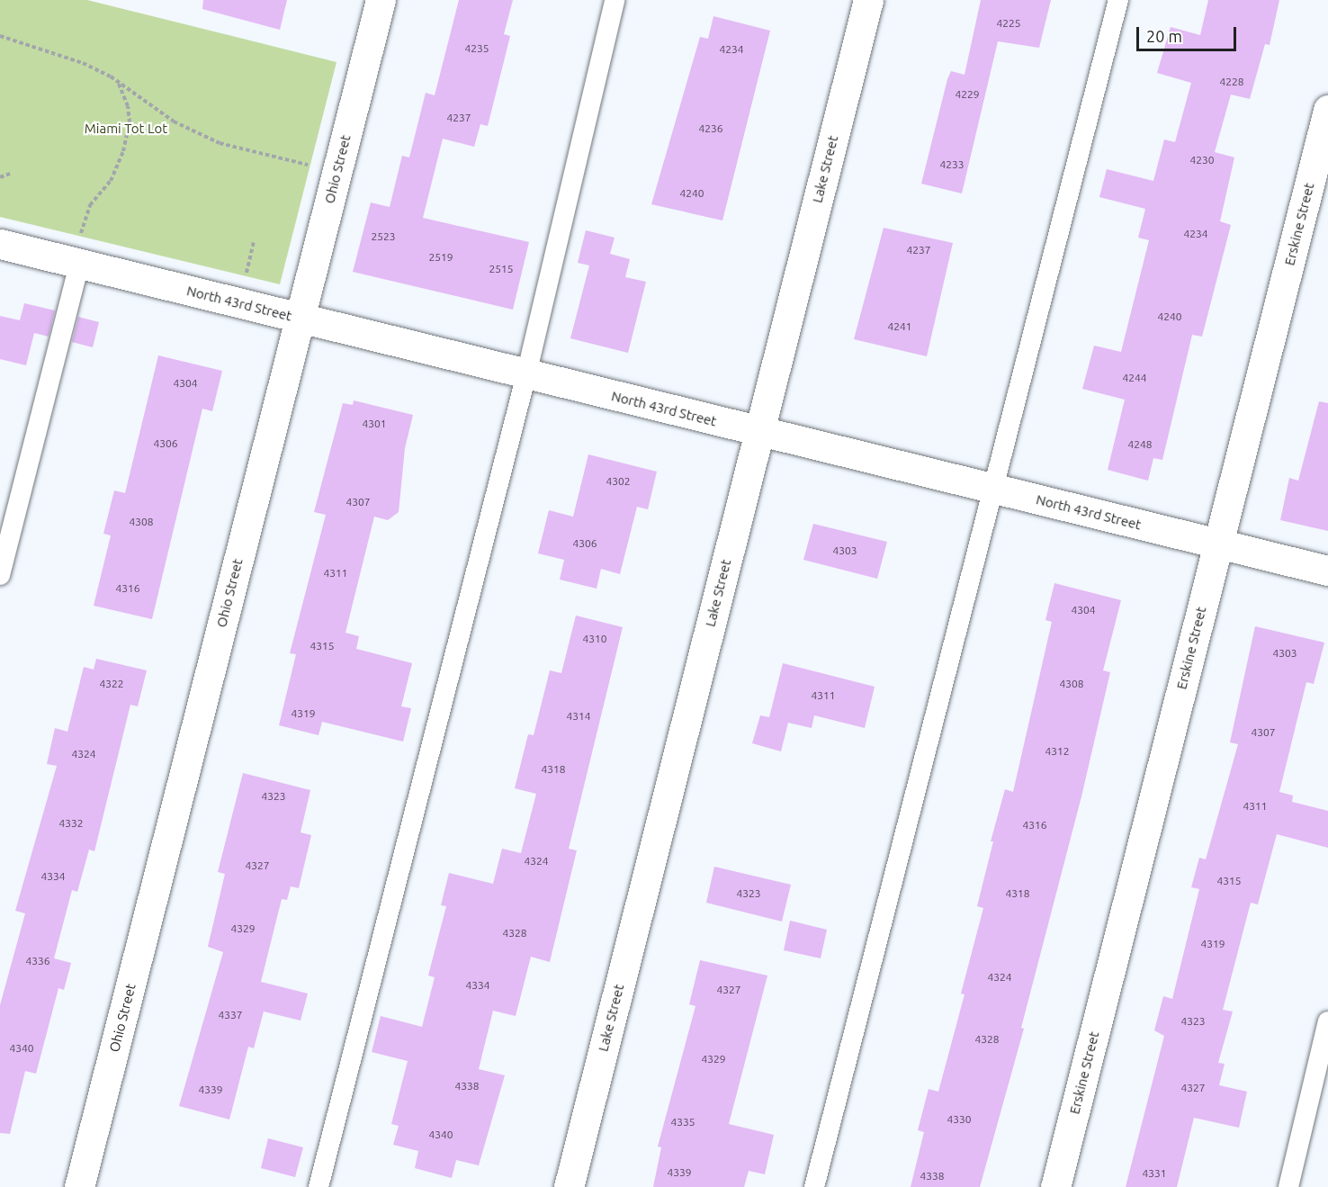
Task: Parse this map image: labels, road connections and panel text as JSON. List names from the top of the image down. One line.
{"streets":{"street":["Ohio Street","Lake Street","Erskine Street","North 43rd Street"]},"crossings":[["Ohio Street","North 43rd Street"],["Lake Street","North 43rd Street"],["Erskine Street","North 43rd Street"]],"parks":["Miami Tot Lot"],"house_numbers":["4225","4235","4234","4228","4229","4237","4236","4230","4233","4240","4234","2523","4237","2519","2515","4240","4241","4244","4304","4301","4306","4248","4302","4307","4308","4306","4303","4311","4316","4304","4310","4315","4303","4322","4308","4311","4319","4314","4307","4312","4324","4318","4323","4311","4332","4316","4324","4327","4334","4315","4323","4318","4329","4328","4319","4336","4324","4334","4327","4337","4323","4328","4340","4329","4338","4327","4339","4330","4335","4340","4339","4331","4338"],"scale_bar":"20 m"}
